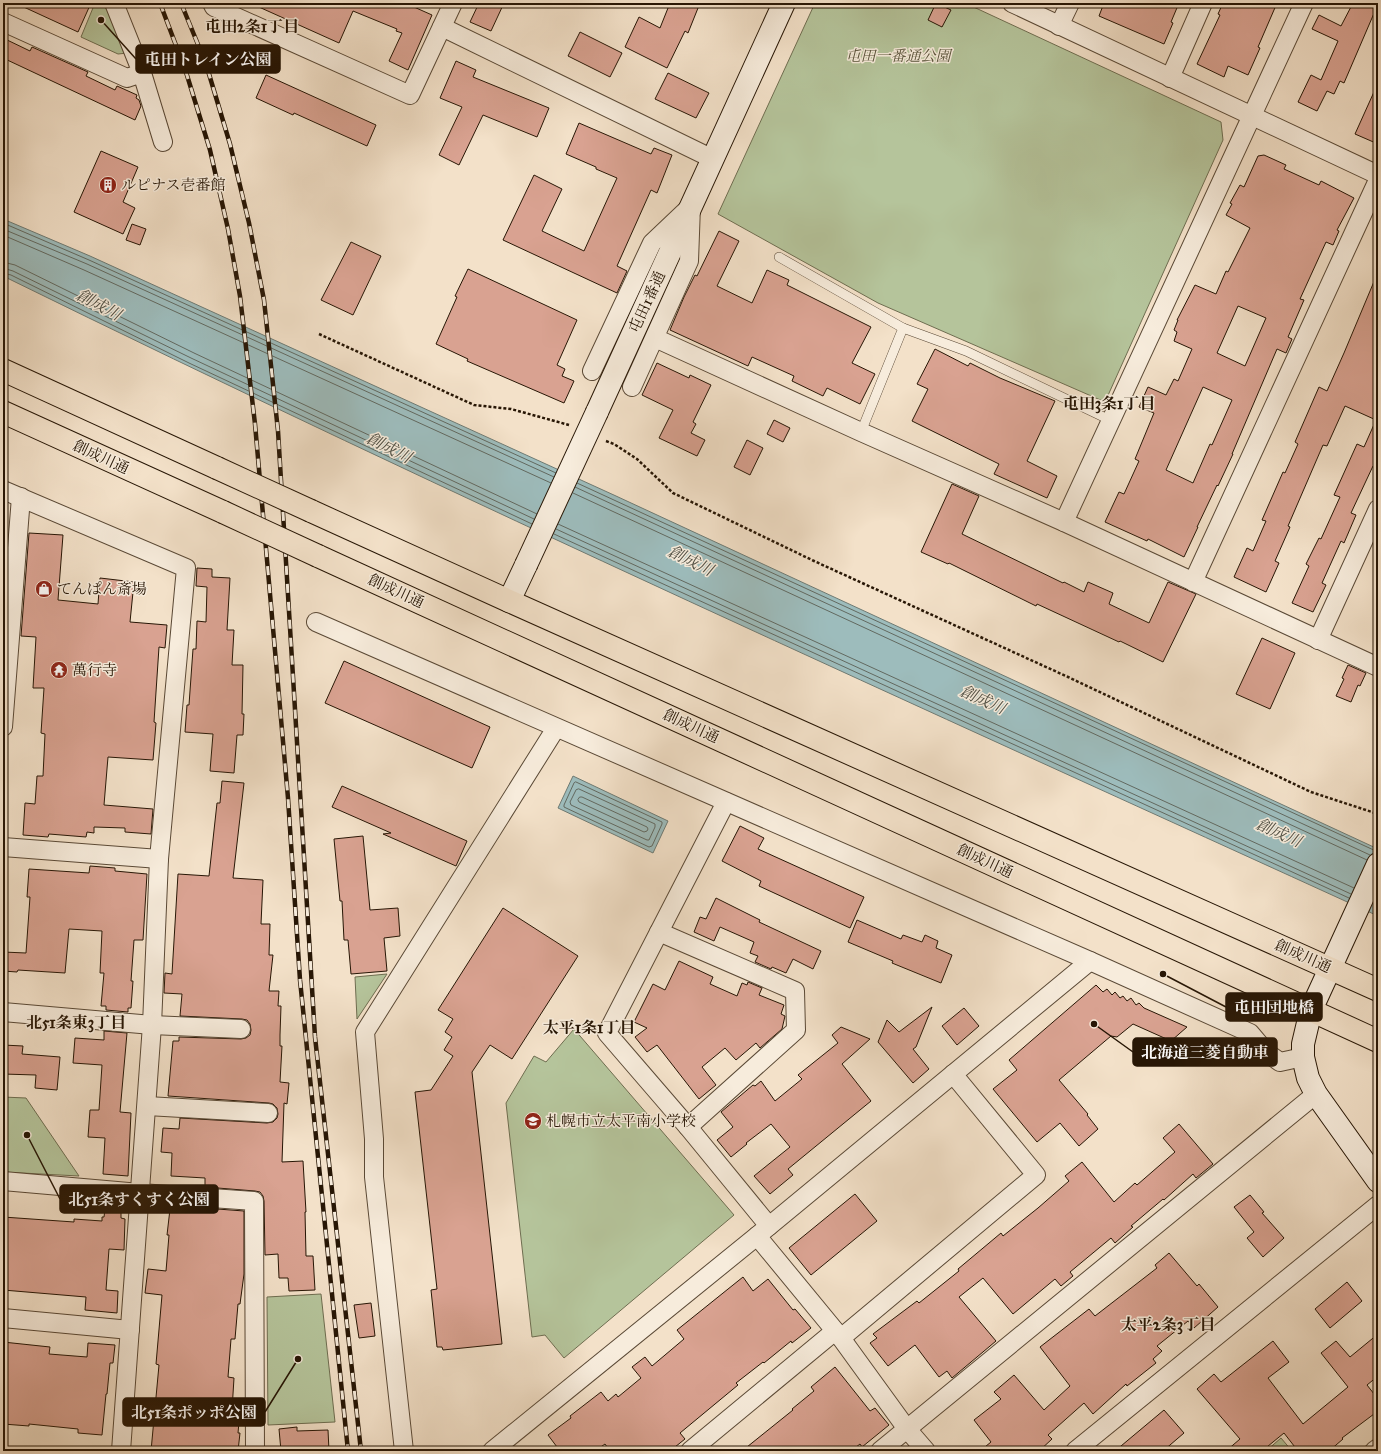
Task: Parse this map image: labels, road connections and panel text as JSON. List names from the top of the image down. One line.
{"streets":{"highway":["創成川通"],"street":["屯田1番通"]},"crossings":[["屯田1番通","創成川通"]],"districts":["屯田2条1丁目","屯田3条1丁目","北51条東3丁目","太平1条1丁目","太平2条3丁目"],"water":["創成川"],"parks":["屯田一番通公園"],"places":{"other":["屯田トレイン公園","屯田団地橋","北海道三菱自動車","北51条すくすく公園","北51条ポッポ公園"],"building":["ルピナス壱番館"],"shop":["てんぱん斎場"],"temple":["萬行寺"],"school or university":["札幌市立太平南小学校"]}}
